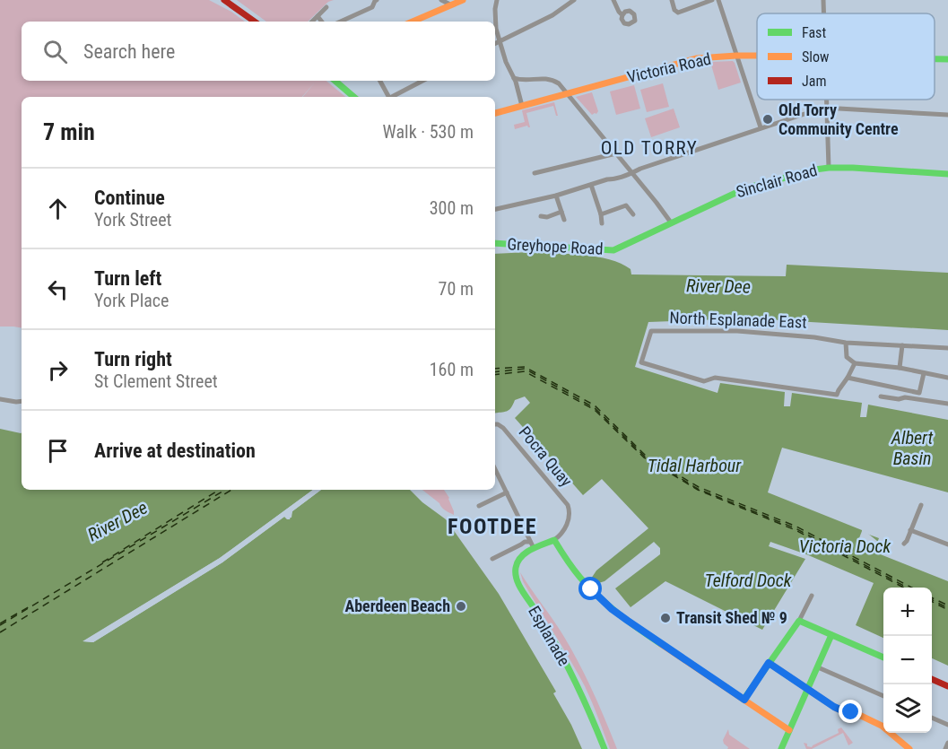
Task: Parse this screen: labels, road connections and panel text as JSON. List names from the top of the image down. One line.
{"streets":{"street":["Victoria Road","Sinclair Road","Greyhope Road","North Esplanade East","Pocra Quay","Esplanade"]},"crossings":[["Sinclair Road","Greyhope Road"],["Pocra Quay","Esplanade"]],"districts":["OLD TORRY","FOOTDEE"],"water":["River Dee","Albert Basin","Tidal Harbour","Victoria Dock","Telford Dock"],"places":["Old Torry Community Centre","Aberdeen Beach","Transit Shed № 9"],"legend":["Fast","Slow","Jam"],"page":{"search":"Search here","heading":["7 min","Walk · 530 m"],"list":[["Continue","York Street","300 m"],["Turn left","York Place","70 m"],["Turn right","St Clement Street","160 m"],"Arrive at destination"],"map_buttons":["+","−"]}}
